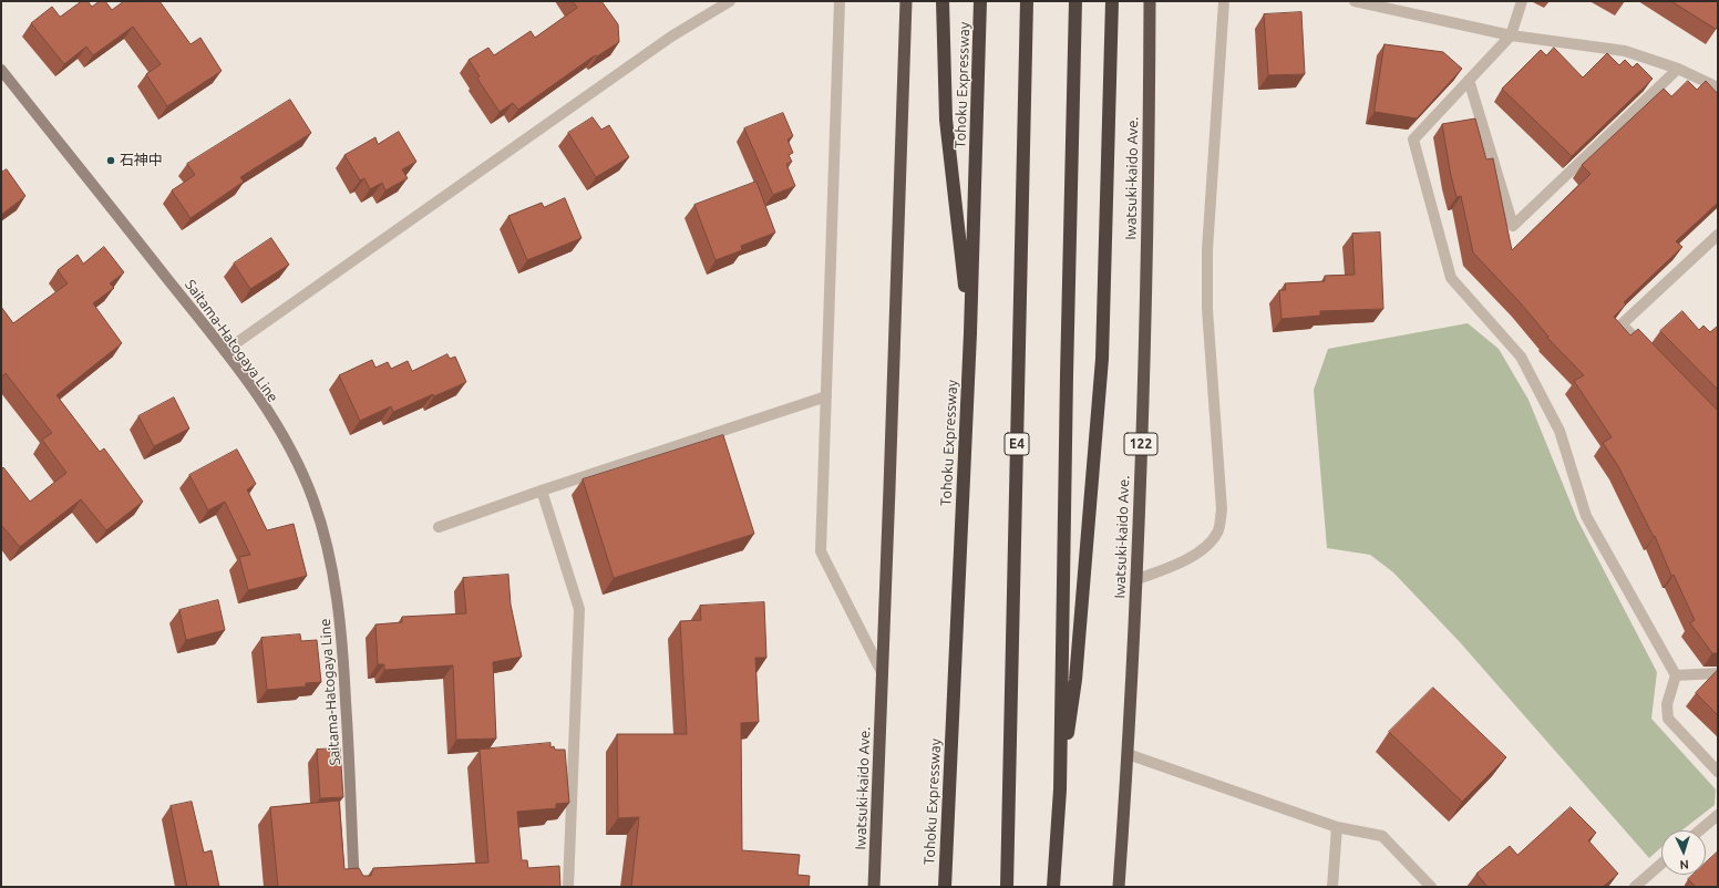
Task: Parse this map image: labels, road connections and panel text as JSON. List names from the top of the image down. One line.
{"streets":{"highway":["Tohoku Expressway","Iwatsuki-kaido Ave.","E4","122"],"main road":["Saitama-Hatogaya Line"]},"places":["石神中"],"north":"bottom"}
